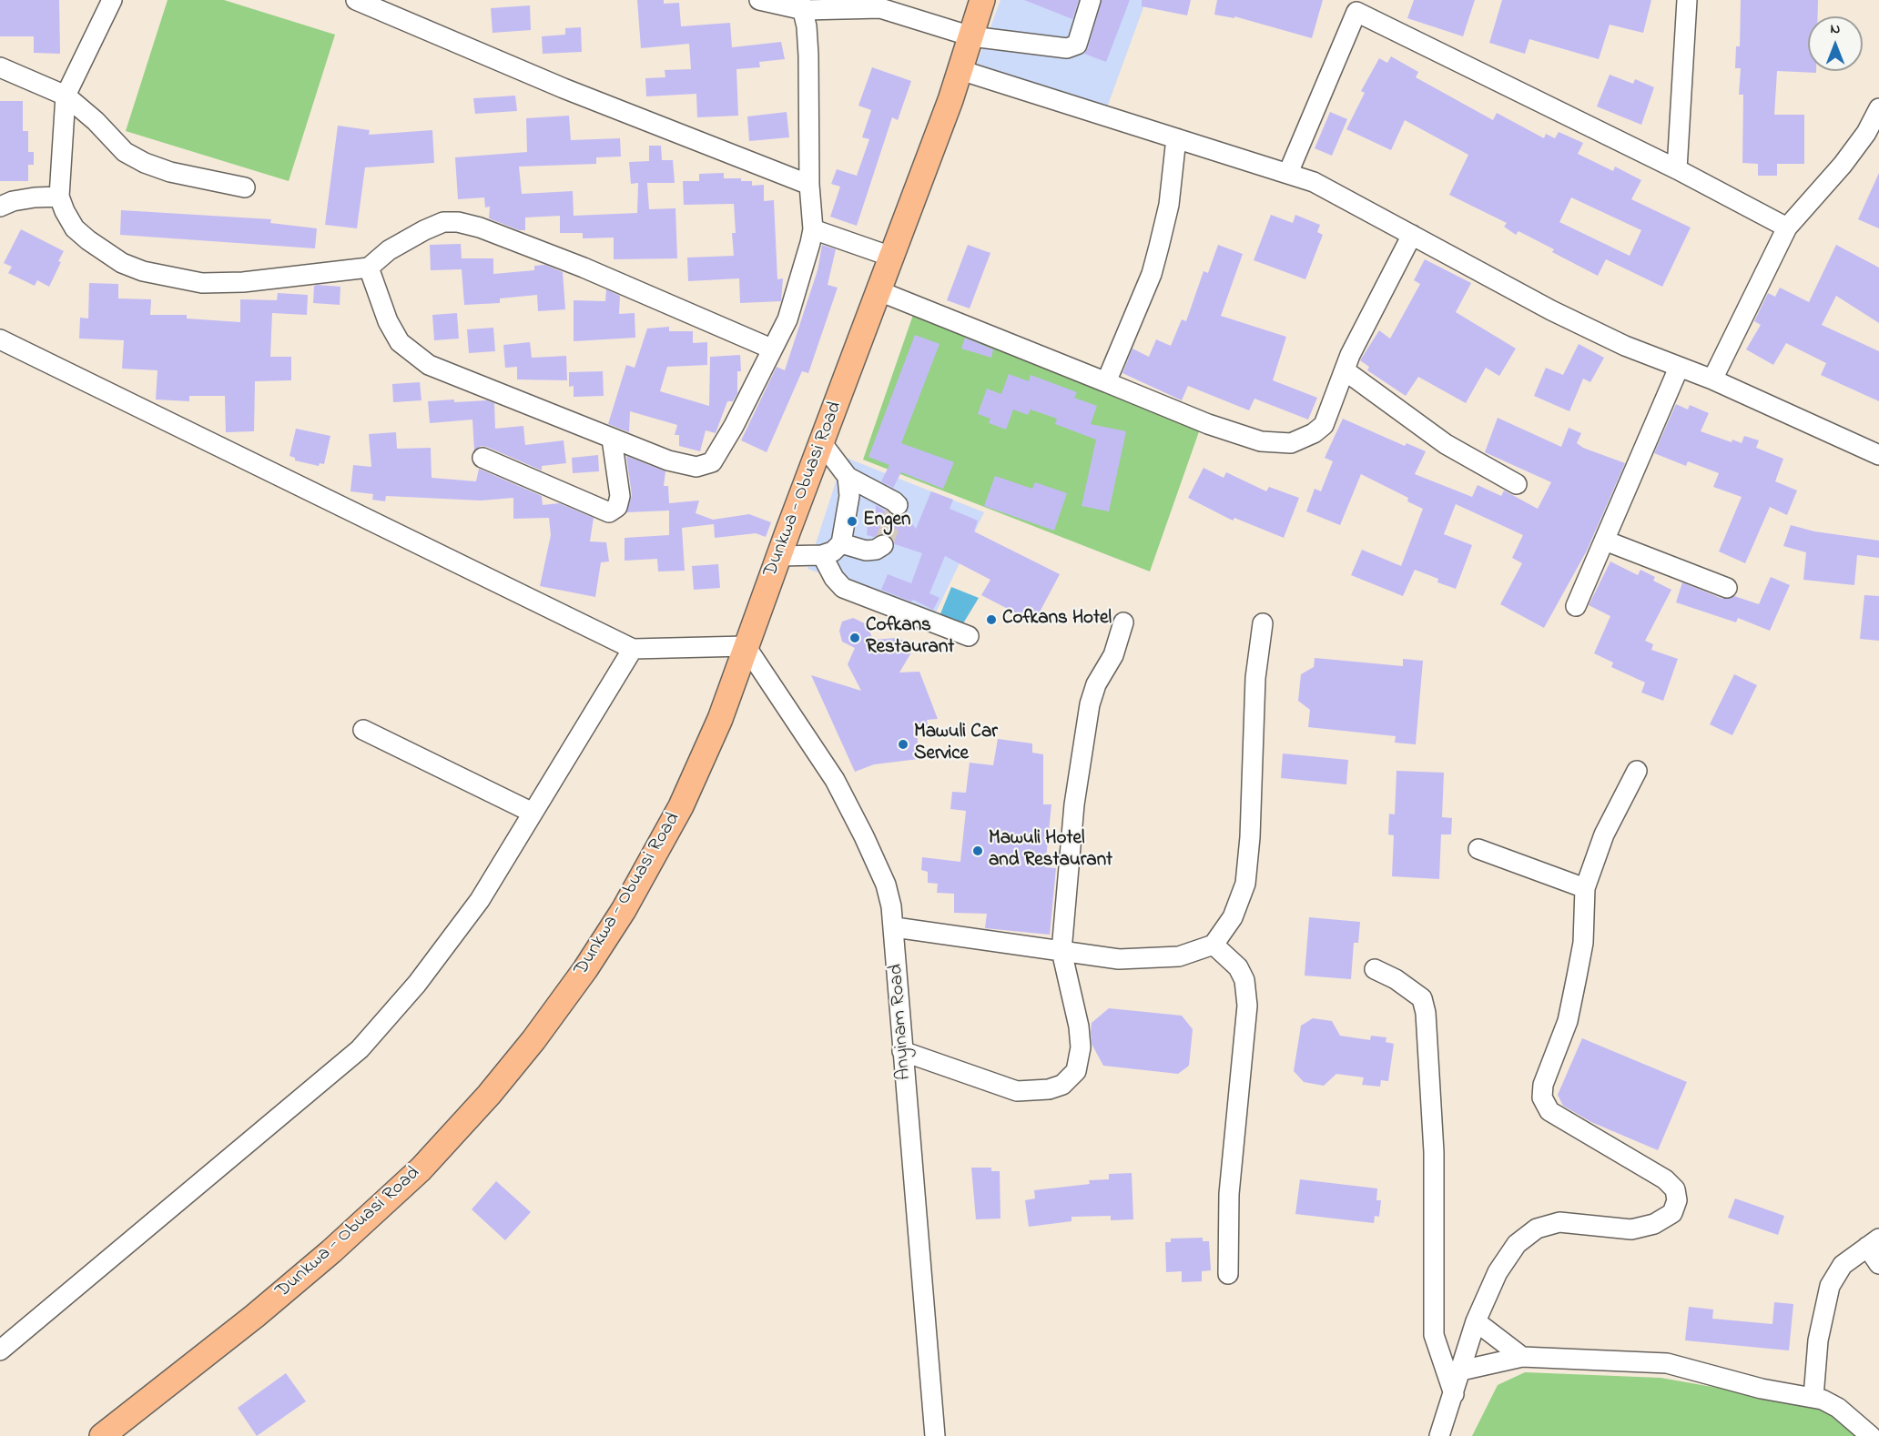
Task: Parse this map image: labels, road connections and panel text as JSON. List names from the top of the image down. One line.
{"streets":{"main road":["Dunkwa - Obuasi Road"],"street":["Anyinam Road"]},"crossings":[["Dunkwa - Obuasi Road","Anyinam Road"]],"places":["Engen","Cofkans Hotel","Cofkans Restaurant","Mawuli Car Service","Mawuli Hotel and Restaurant"],"north":"top"}
